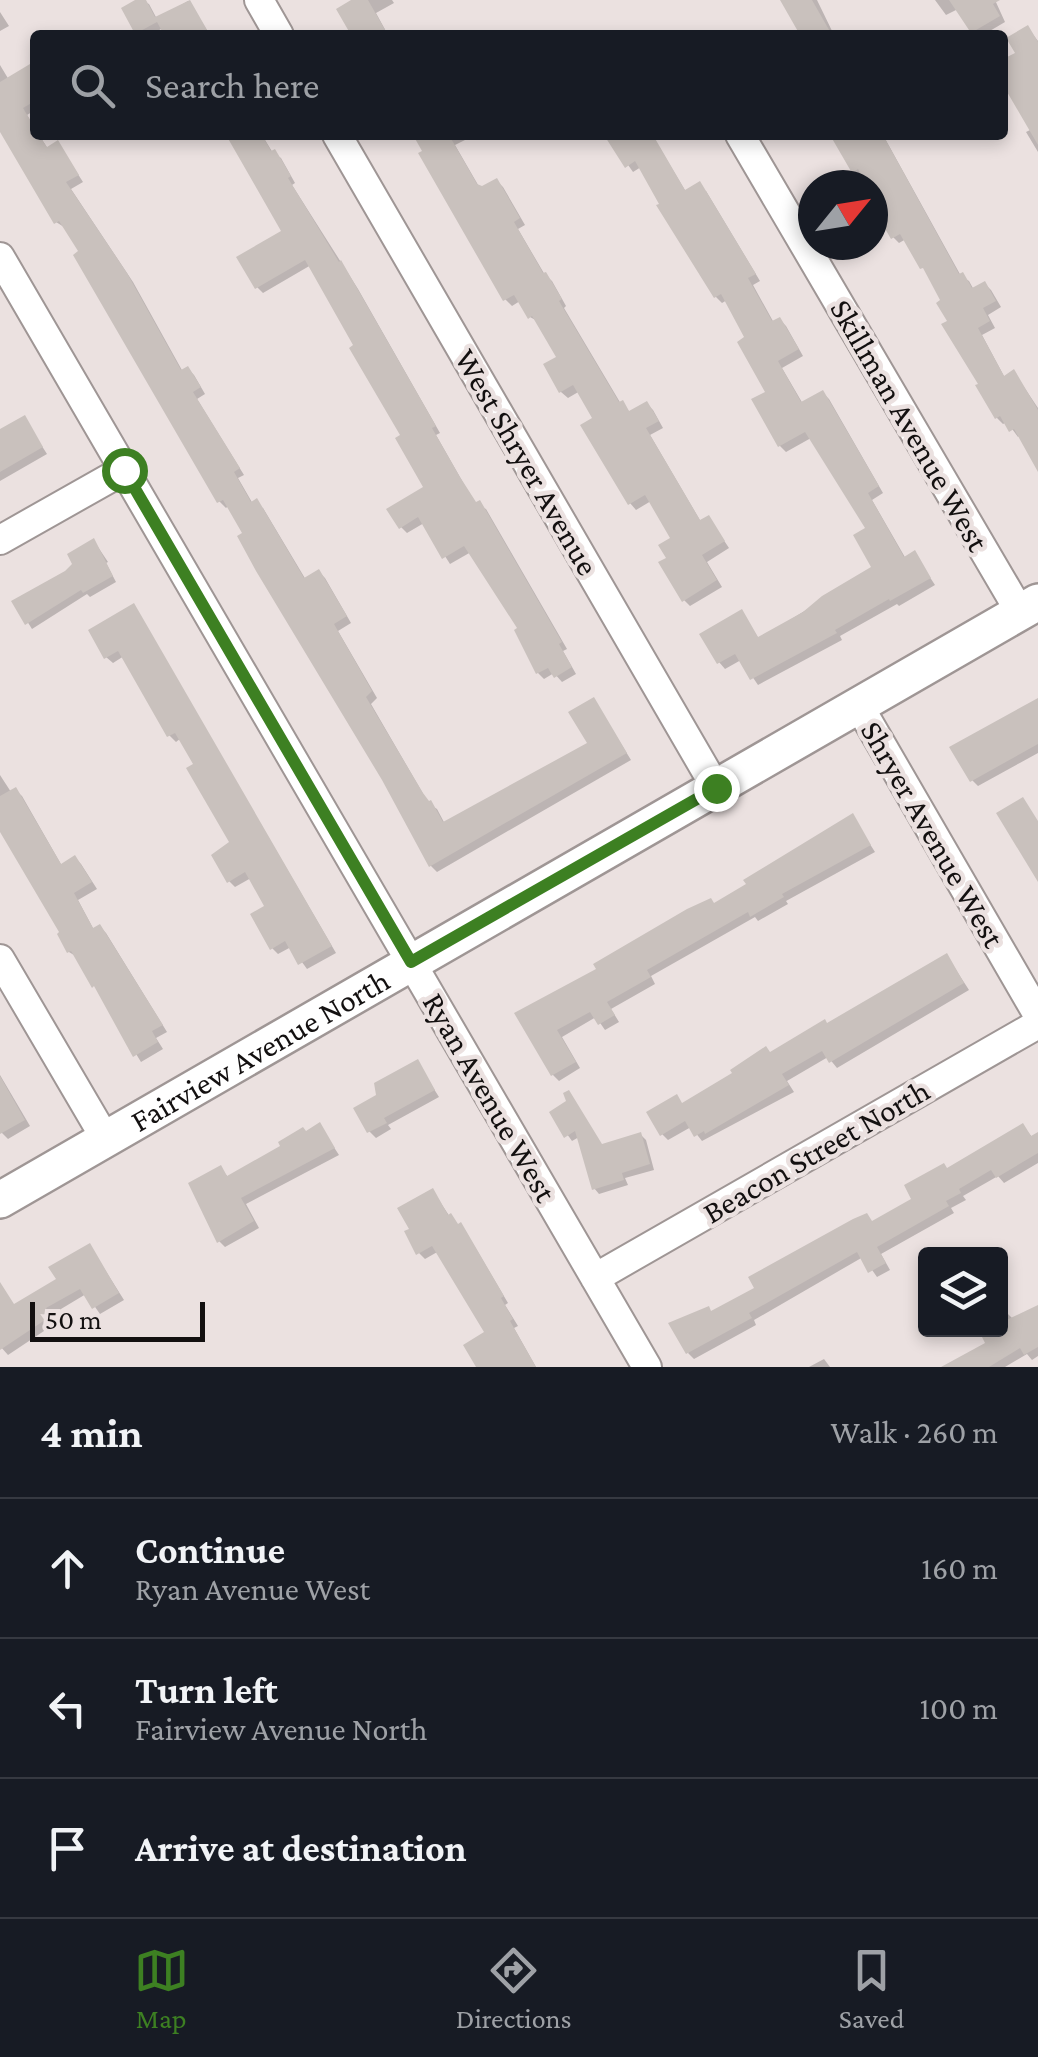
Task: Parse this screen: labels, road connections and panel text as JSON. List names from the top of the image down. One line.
{"streets":{"street":["Skillman Avenue West","West Shryer Avenue","Shryer Avenue West","Fairview Avenue North","Ryan Avenue West","Beacon Street North"]},"crossings":[["Skillman Avenue West","Fairview Avenue North"],["West Shryer Avenue","Fairview Avenue North"],["Shryer Avenue West","Fairview Avenue North"],["Fairview Avenue North","Ryan Avenue West"],["Ryan Avenue West","Beacon Street North"]],"scale_bar":"50 m","north":"top right","page":{"search":"Search here","scale":"50 m","heading":["4 min","Walk · 260 m"],"list":[["Continue","Ryan Avenue West","160 m"],["Turn left","Fairview Avenue North","100 m"],"Arrive at destination"],"nav":["Map","Directions","Saved"]}}
